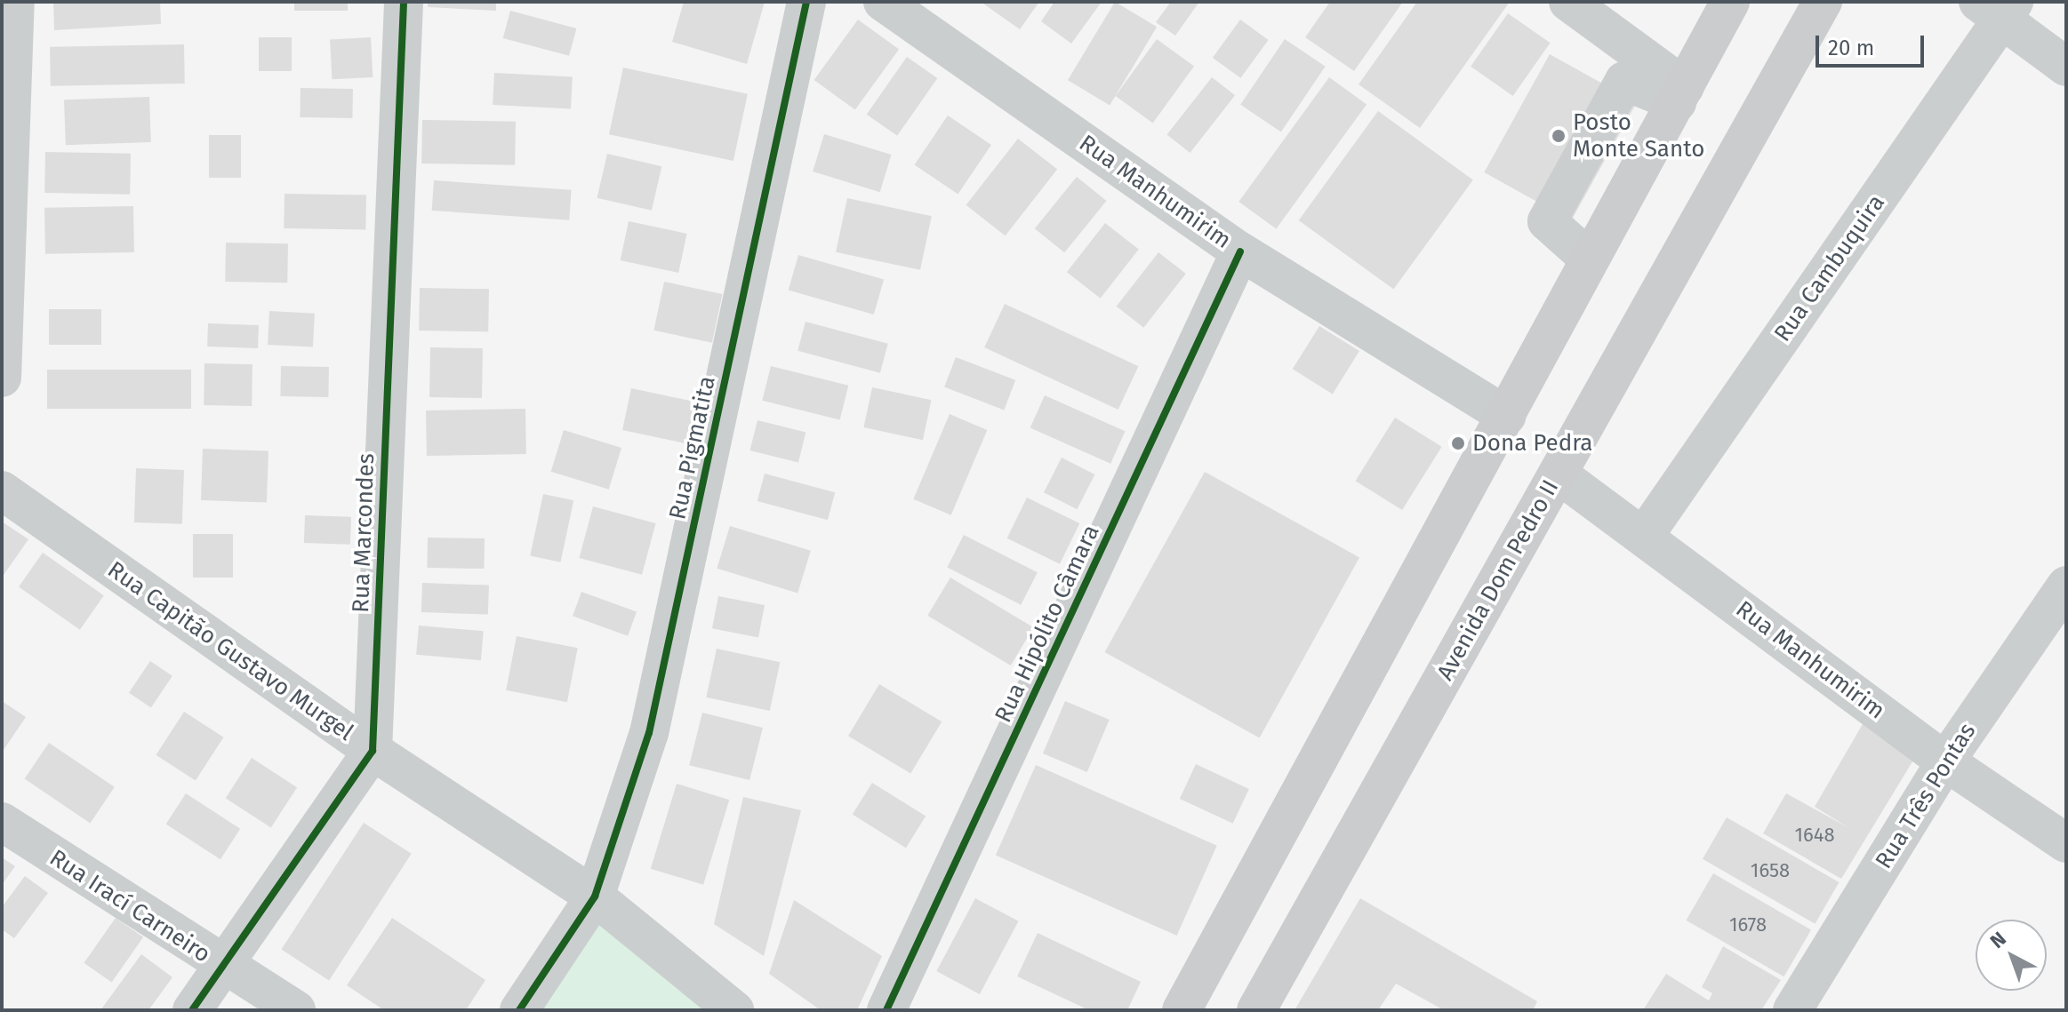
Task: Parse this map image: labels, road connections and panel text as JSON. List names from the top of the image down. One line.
{"streets":{"main road":["Avenida Dom Pedro II"],"street":["Rua Manhumirim","Rua Cambuquira","Rua Pigmatita","Rua Marcondes","Rua Hipólito Câmara","Rua Capitão Gustavo Murgel","Rua Três Pontas","Rua Irací Carneiro"]},"crossings":[["Rua Manhumirim","Rua Cambuquira"],["Rua Manhumirim","Avenida Dom Pedro II"],["Rua Manhumirim","Rua Hipólito Câmara"],["Rua Manhumirim","Rua Três Pontas"],["Rua Pigmatita","Rua Capitão Gustavo Murgel"],["Rua Marcondes","Rua Capitão Gustavo Murgel"]],"places":["Posto Monte Santo","Dona Pedra"],"house_numbers":["1648","1658","1678"],"scale_bar":"20 m","north":"top left"}
